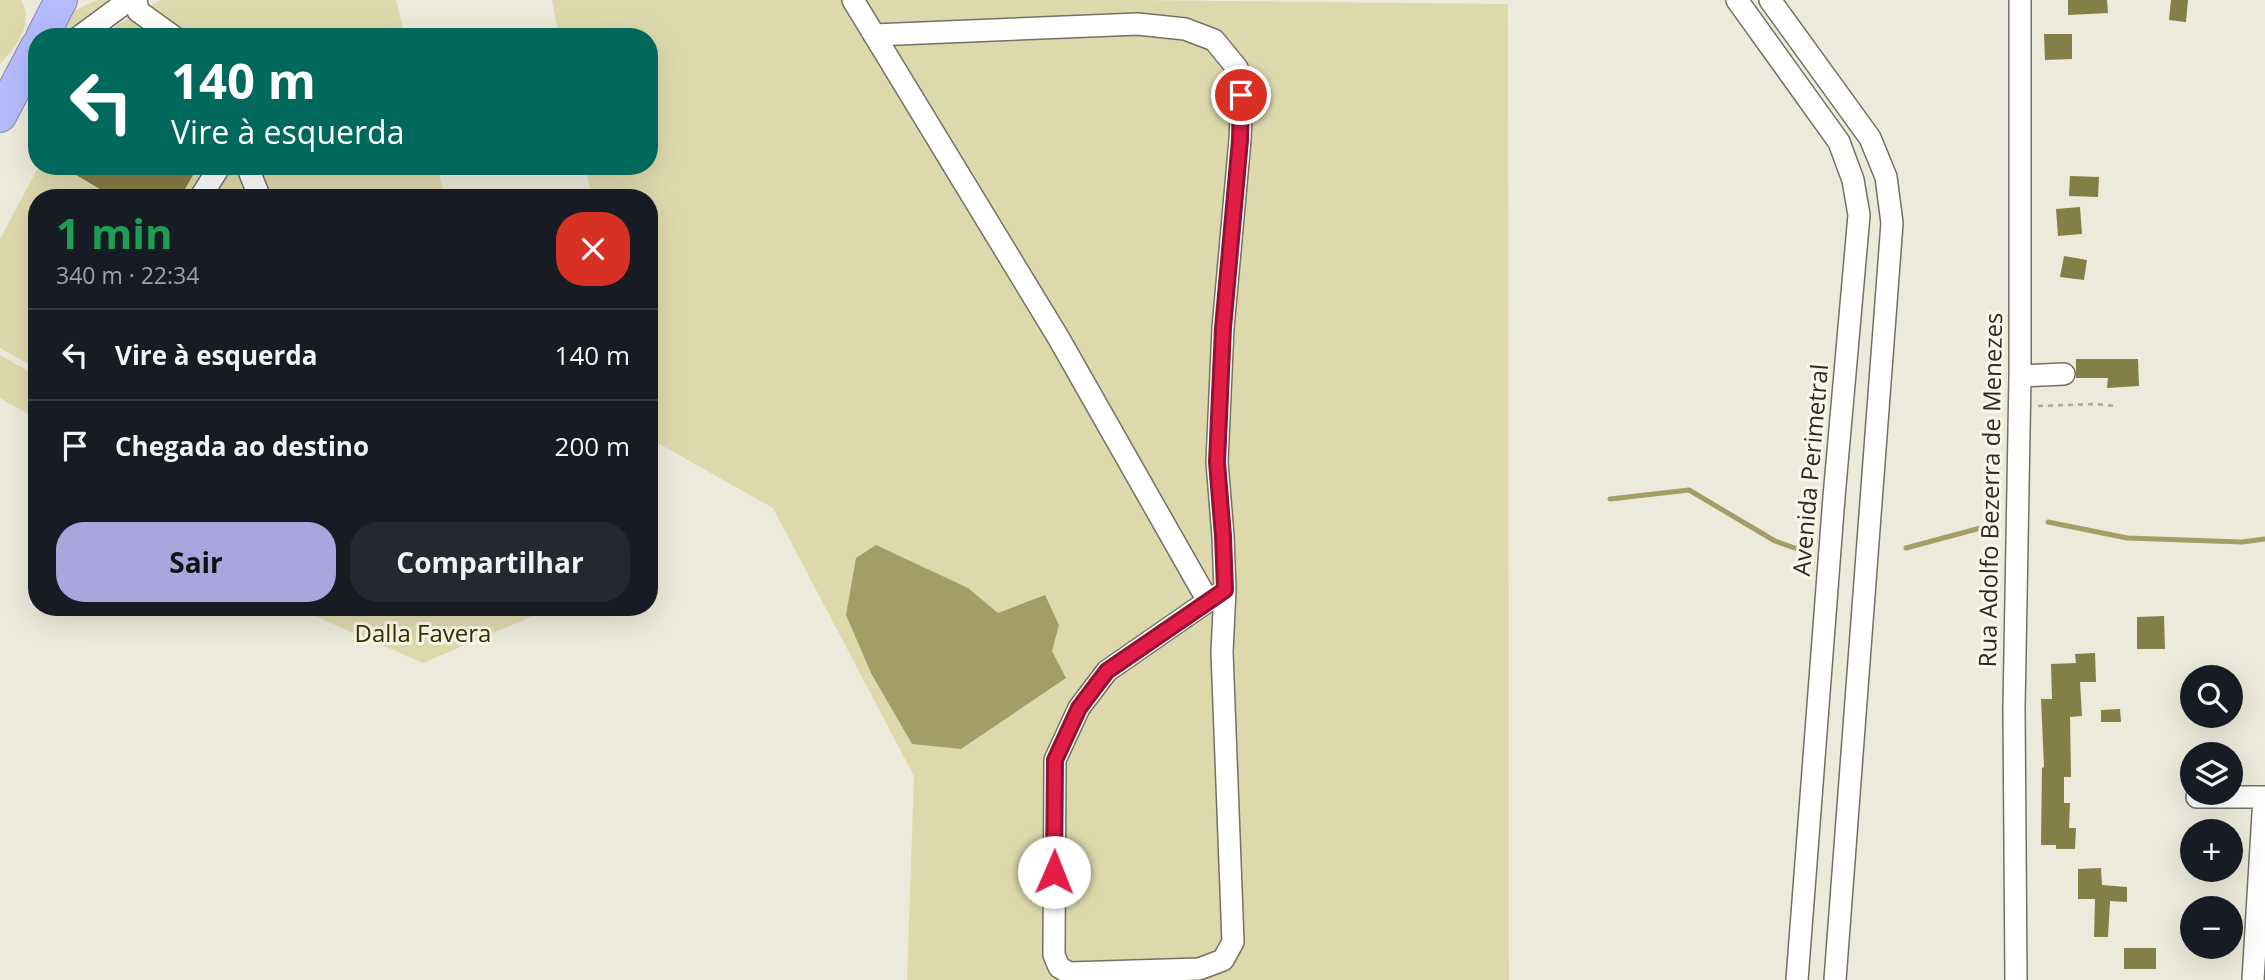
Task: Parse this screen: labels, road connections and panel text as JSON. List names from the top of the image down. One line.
{"streets":{"street":["Avenida Perimetral","Rua Adolfo Bezerra de Menezes"]},"parks":["Dalla Favera"],"page":{"turn":["140 m","Vire à esquerda"],"heading":["1 min","340 m · 22:34"],"list":[{"name":"Vire à esquerda","value":"140 m"},{"name":"Chegada ao destino","value":"200 m"}],"buttons":["Sair","Compartilhar"],"map_buttons":["+","−"]}}
